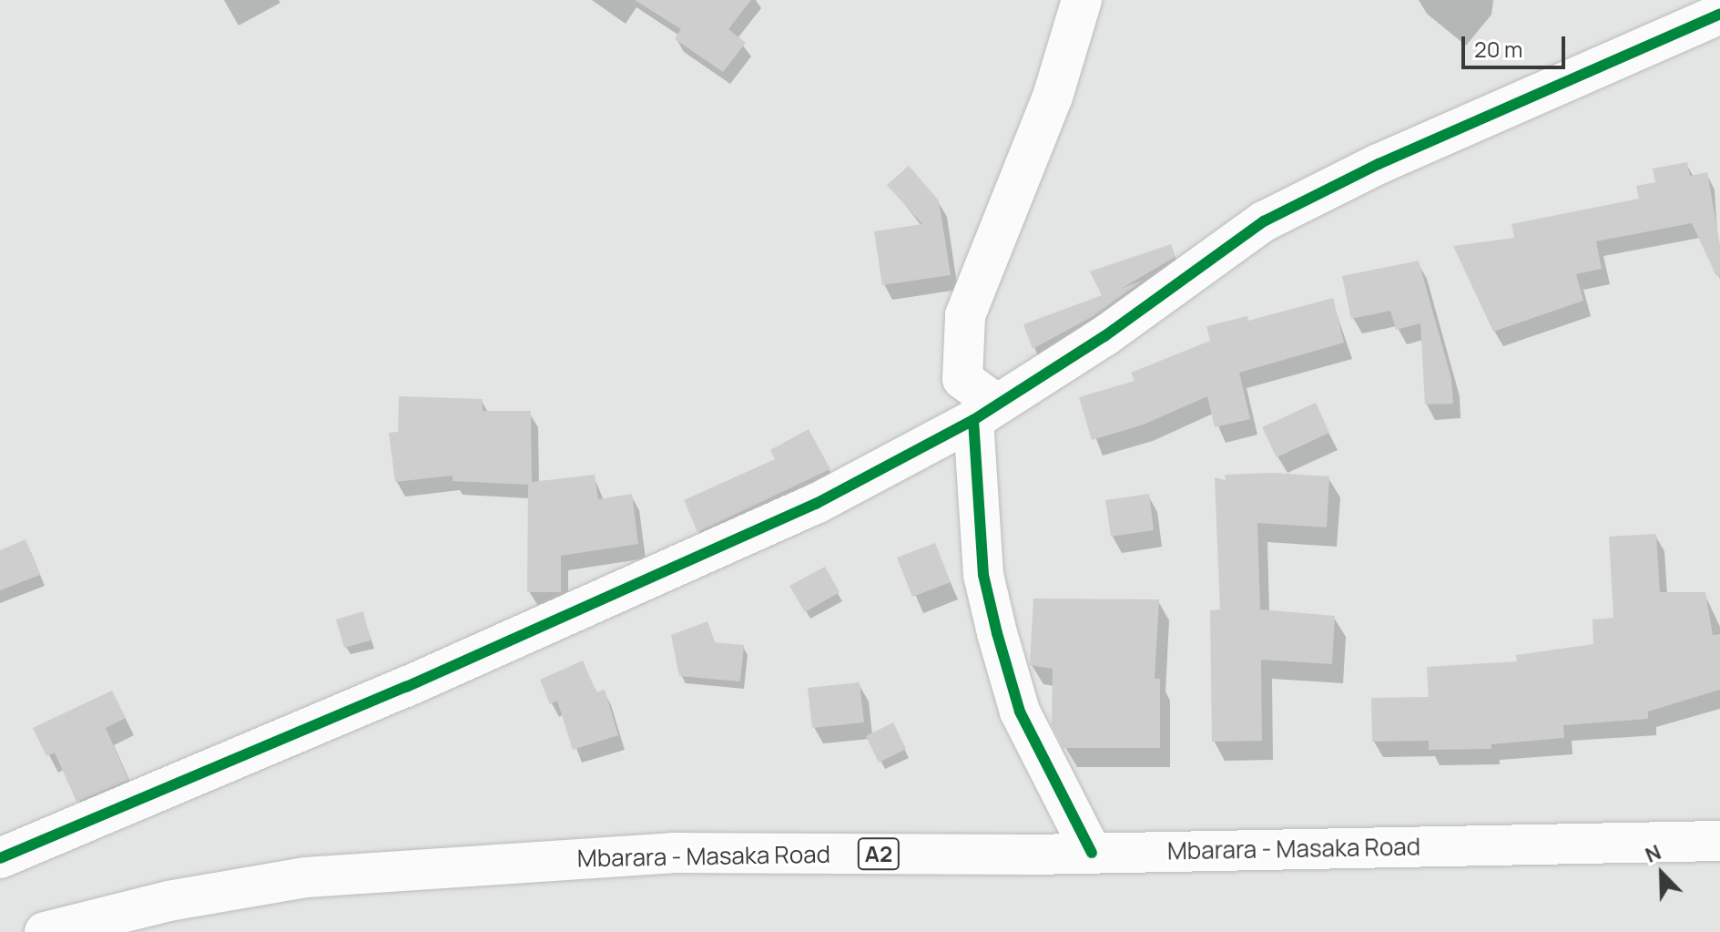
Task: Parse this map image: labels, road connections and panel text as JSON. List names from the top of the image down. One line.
{"streets":{"main road":["Mbarara - Masaka Road","A2"]},"scale_bar":"20 m","north":"top left"}
